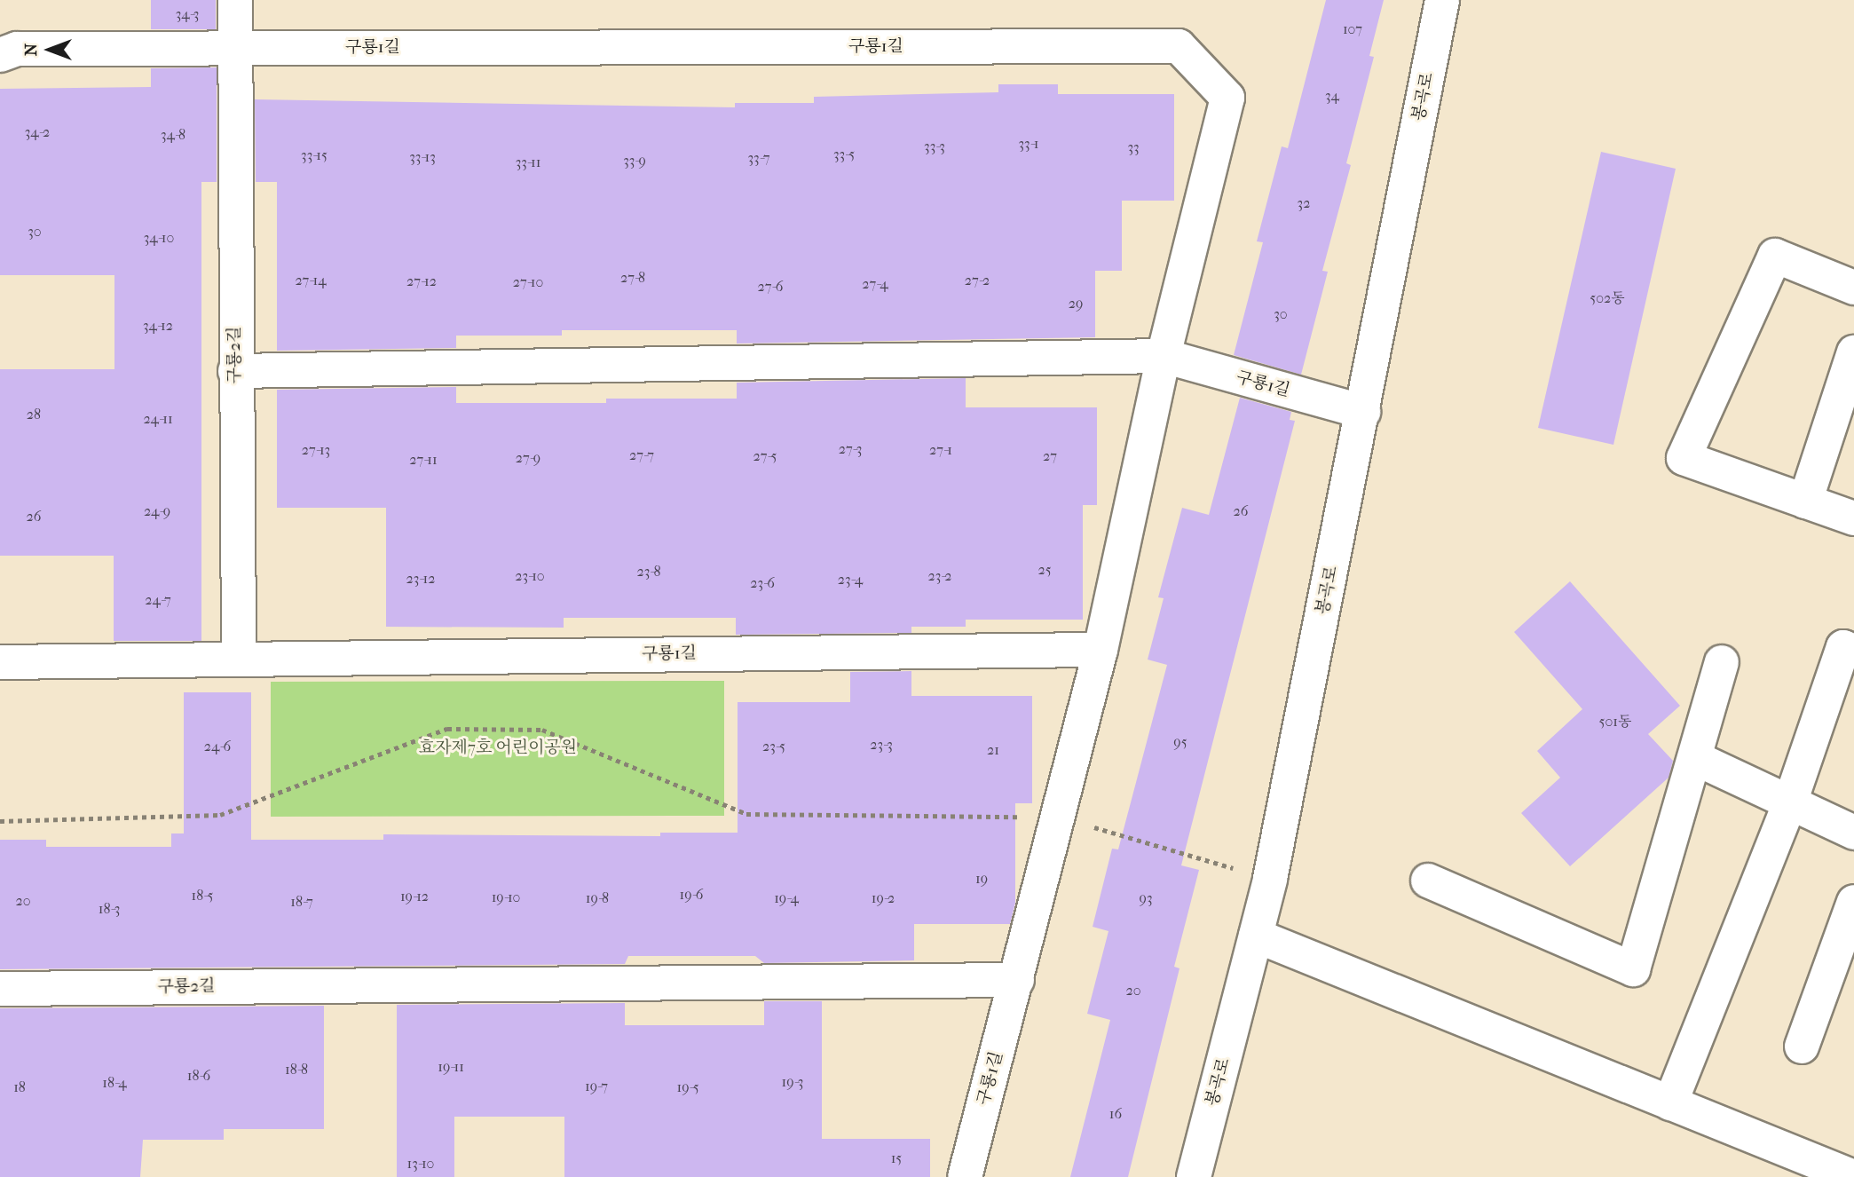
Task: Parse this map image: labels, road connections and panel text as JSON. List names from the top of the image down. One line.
{"streets":{"street":["구룡1길","봉곡로","구룡2길"]},"crossings":[["구룡1길","봉곡로"],["구룡1길","구룡2길"]],"parks":["효자제7호 어린이공원"],"house_numbers":["34-3","107","34","34-2","34-8","33-1","33-3","33","33-5","33-15","33-13","33-7","33-9","33-11","32","30","34-10","27-8","27-14","27-2","27-12","27-10","27-4","27-6","502동","29","30","34-12","28","24-11","27-3","27-13","27-1","27-7","27-5","27","27-9","27-11","24-9","26","26","25","23-8","23-10","23-2","23-12","23-4","23-6","24-7","501동","95","23-3","24-6","23-5","21","19","19-6","18-5","19-12","19-10","19-8","19-4","19-2","93","20","18-7","18-3","20","19-11","18-8","18-6","19-3","18-4","19-7","18","19-5","16","15","13-10"],"north":"left"}
